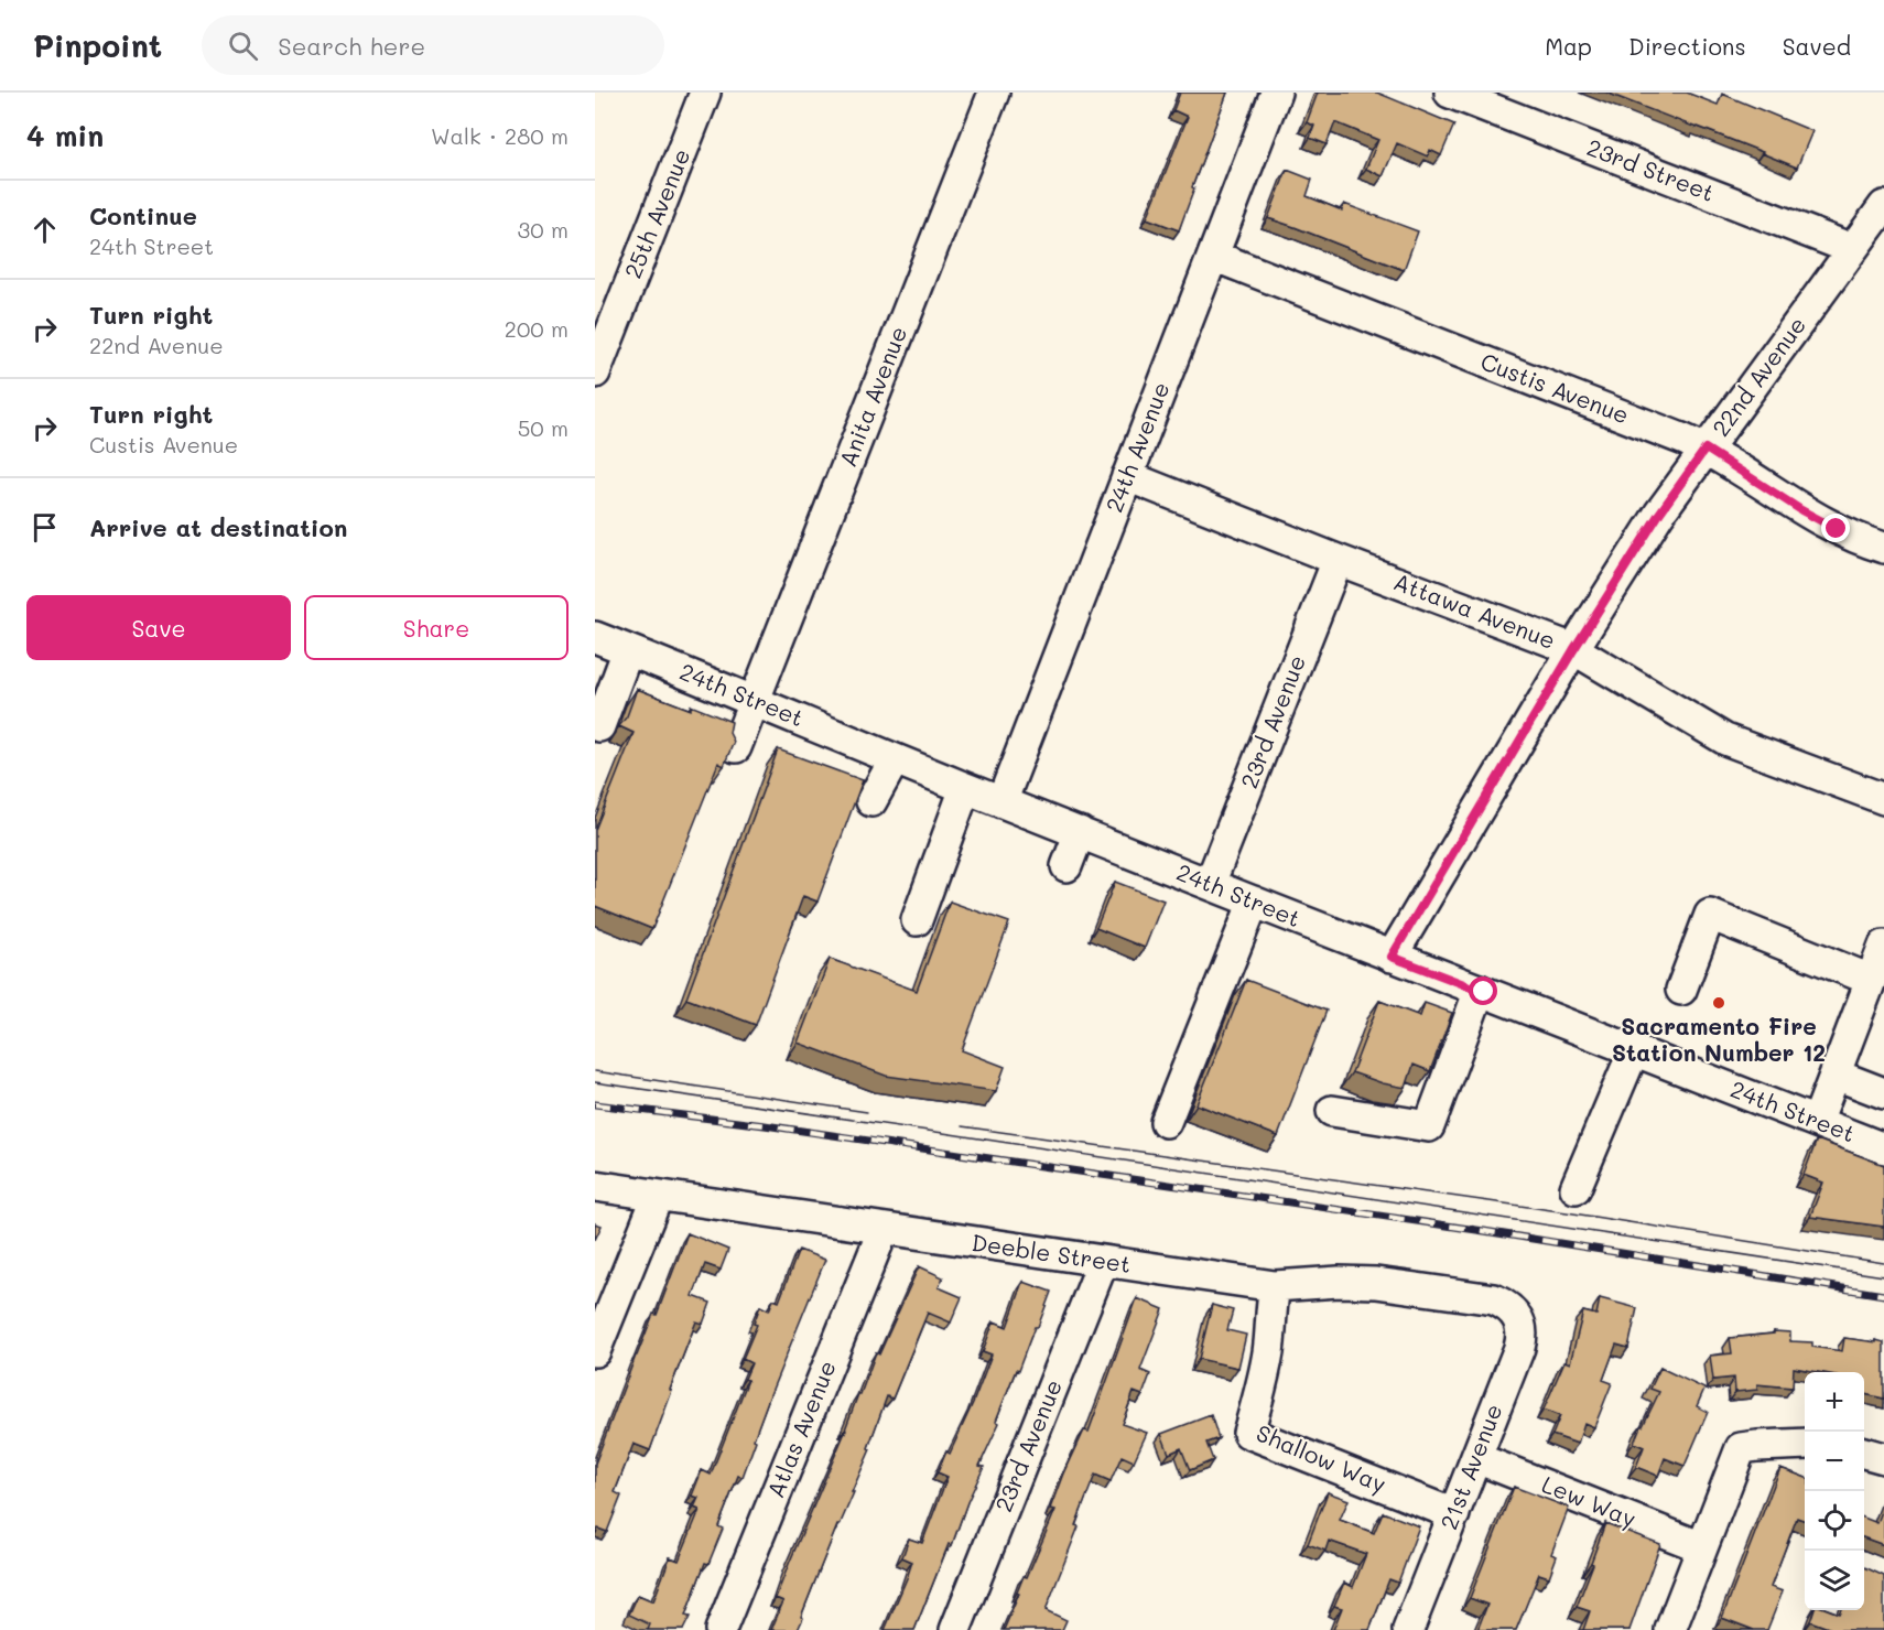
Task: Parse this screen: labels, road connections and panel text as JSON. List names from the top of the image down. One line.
{"streets":{"street":["23rd Street","25th Avenue","22nd Avenue","Custis Avenue","Anita Avenue","24th Avenue","Attawa Avenue","24th Street","23rd Avenue","Deeble Street","Atlas Avenue","Shallow Way","21st Avenue","Lew Way"]},"crossings":[["23rd Street","22nd Avenue"],["22nd Avenue","Custis Avenue"],["22nd Avenue","Attawa Avenue"],["22nd Avenue","24th Street"],["Custis Avenue","24th Avenue"],["Anita Avenue","24th Street"],["24th Avenue","Attawa Avenue"],["24th Avenue","24th Street"],["Attawa Avenue","23rd Avenue"],["24th Street","23rd Avenue"],["23rd Avenue","Deeble Street"],["Deeble Street","Atlas Avenue"],["Deeble Street","Shallow Way"],["Deeble Street","21st Avenue"],["Shallow Way","21st Avenue"],["21st Avenue","Lew Way"]],"places":["Sacramento Fire Station Number 12"],"page":{"header":"Pinpoint","search":"Search here","nav":["Map","Directions","Saved"],"heading":["4 min","Walk · 280 m"],"list":[["Continue","24th Street","30 m"],["Turn right","22nd Avenue","200 m"],["Turn right","Custis Avenue","50 m"],"Arrive at destination"],"buttons":["Save","Share"],"map_buttons":["+","−"]}}
